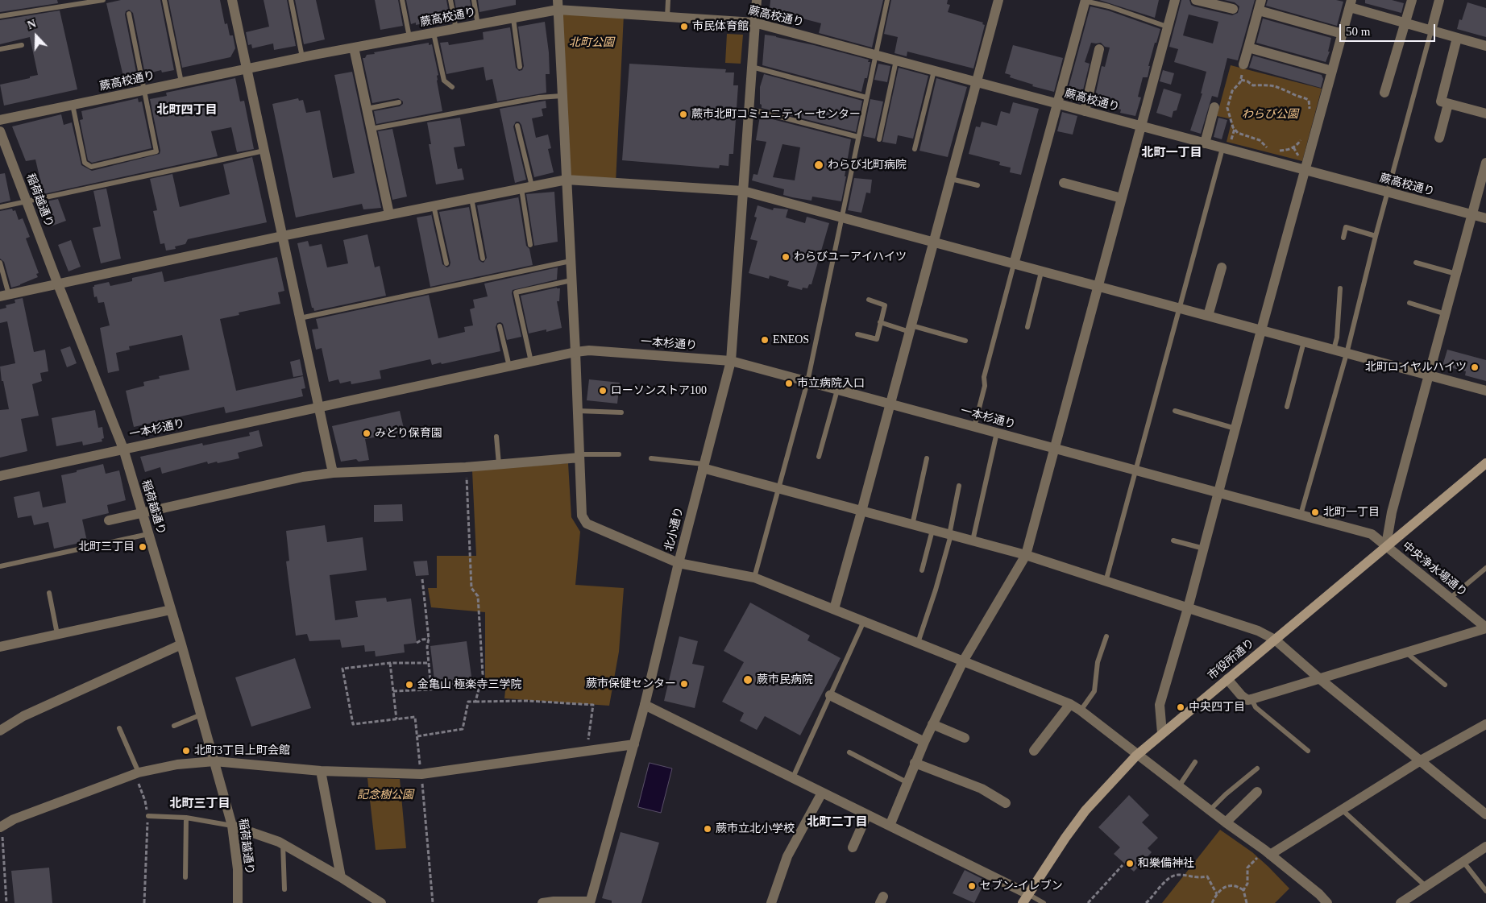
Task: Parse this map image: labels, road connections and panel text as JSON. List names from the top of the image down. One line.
{"streets":{"main road":["市役所通り"],"street":["蕨高校通り","稲荷越通り","一本杉通り","北小通り","中央浄水場通り"]},"crossings":[["蕨高校通り","北小通り"],["稲荷越通り","一本杉通り"],["一本杉通り","北小通り"],["一本杉通り","中央浄水場通り"],["一本杉通り","市役所通り"],["中央浄水場通り","市役所通り"]],"districts":["北町四丁目","北町一丁目","北町三丁目","北町二丁目"],"parks":["北町公園","わらび公園","記念樹公園"],"places":["市民体育館","蕨市北町コミュニティーセンター","わらび北町病院","わらびユーアイハイツ","ENEOS","北町ロイヤルハイツ","市立病院入口","ローソンストア100","みどり保育園","北町一丁目","北町三丁目","蕨市民病院","蕨市保健センター","金亀山 極楽寺三学院","中央四丁目","北町3丁目上町会館","蕨市立北小学校","和樂備神社","セブン-イレブン"],"scale_bar":"50 m","north":"top"}
